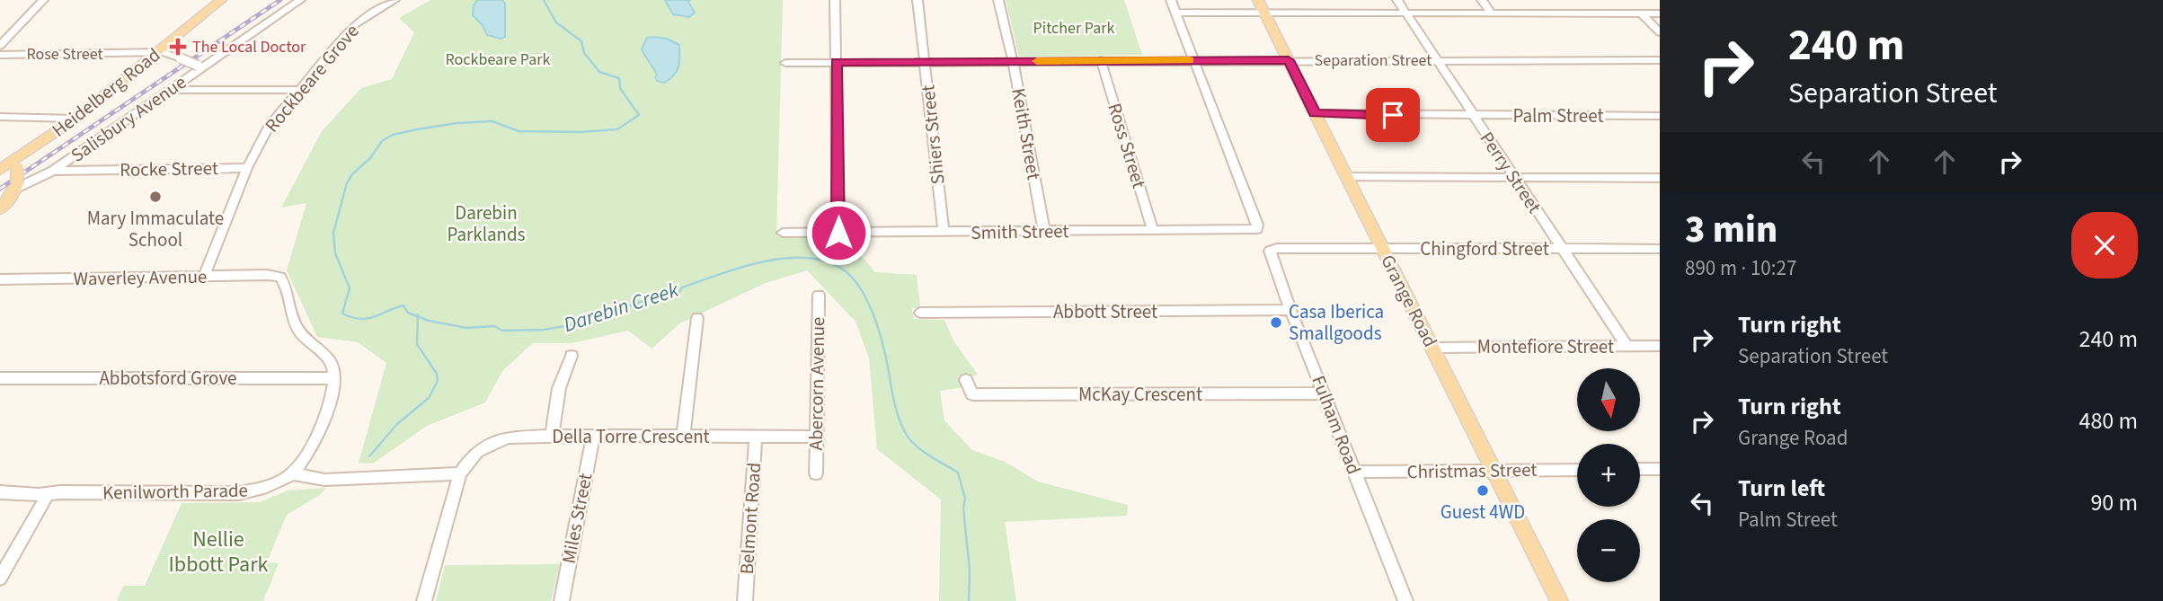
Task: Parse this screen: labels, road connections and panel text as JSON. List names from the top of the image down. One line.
{"streets":{"main road":["Heidelberg Road","Grange Road"],"street":["Rose Street","Separation Street","Rockbeare Grove","Palm Street","Salisbury Avenue","Keith Street","Shiers Street","Ross Street","Rocke Street","Perry Street","Smith Street","Chingford Street","Waverley Avenue","Abbott Street","Montefiore Street","Abbotsford Grove","Abercorn Avenue","McKay Crescent","Fulham Road","Della Torre Crescent","Christmas Street","Kenilworth Parade","Miles Street","Belmont Road"]},"crossings":[["Rose Street","Heidelberg Road"],["Rose Street","Salisbury Avenue"],["Separation Street","Keith Street"],["Separation Street","Shiers Street"],["Separation Street","Ross Street"],["Separation Street","Perry Street"],["Separation Street","Smith Street"],["Separation Street","Grange Road"],["Rockbeare Grove","Rocke Street"],["Rockbeare Grove","Waverley Avenue"],["Palm Street","Perry Street"],["Palm Street","Grange Road"],["Salisbury Avenue","Rocke Street"],["Keith Street","Smith Street"],["Shiers Street","Smith Street"],["Ross Street","Smith Street"],["Perry Street","Chingford Street"],["Perry Street","Montefiore Street"],["Chingford Street","Grange Road"],["Chingford Street","Fulham Road"],["Waverley Avenue","Abbotsford Grove"],["Grange Road","Montefiore Street"],["Grange Road","Christmas Street"],["Abbott Street","Fulham Road"],["Abercorn Avenue","Della Torre Crescent"],["McKay Crescent","Fulham Road"],["Fulham Road","Christmas Street"],["Della Torre Crescent","Miles Street"],["Della Torre Crescent","Belmont Road"]],"water":["Darebin Creek"],"parks":["Pitcher Park","Rockbeare Park","Darebin Parklands","Nellie Ibbott Park"],"places":{"health":["The Local Doctor"],"other":["Mary Immaculate School","Casa Iberica Smallgoods","Guest 4WD"]},"north":"bottom","page":{"turn":["240 m","Separation Street"],"heading":["3 min","890 m · 10:27"],"list":[{"name":"Turn right","note":"Separation Street","value":"240 m"},{"name":"Turn right","note":"Grange Road","value":"480 m"},{"name":"Turn left","note":"Palm Street","value":"90 m"}],"map_buttons":["+","−"]}}
